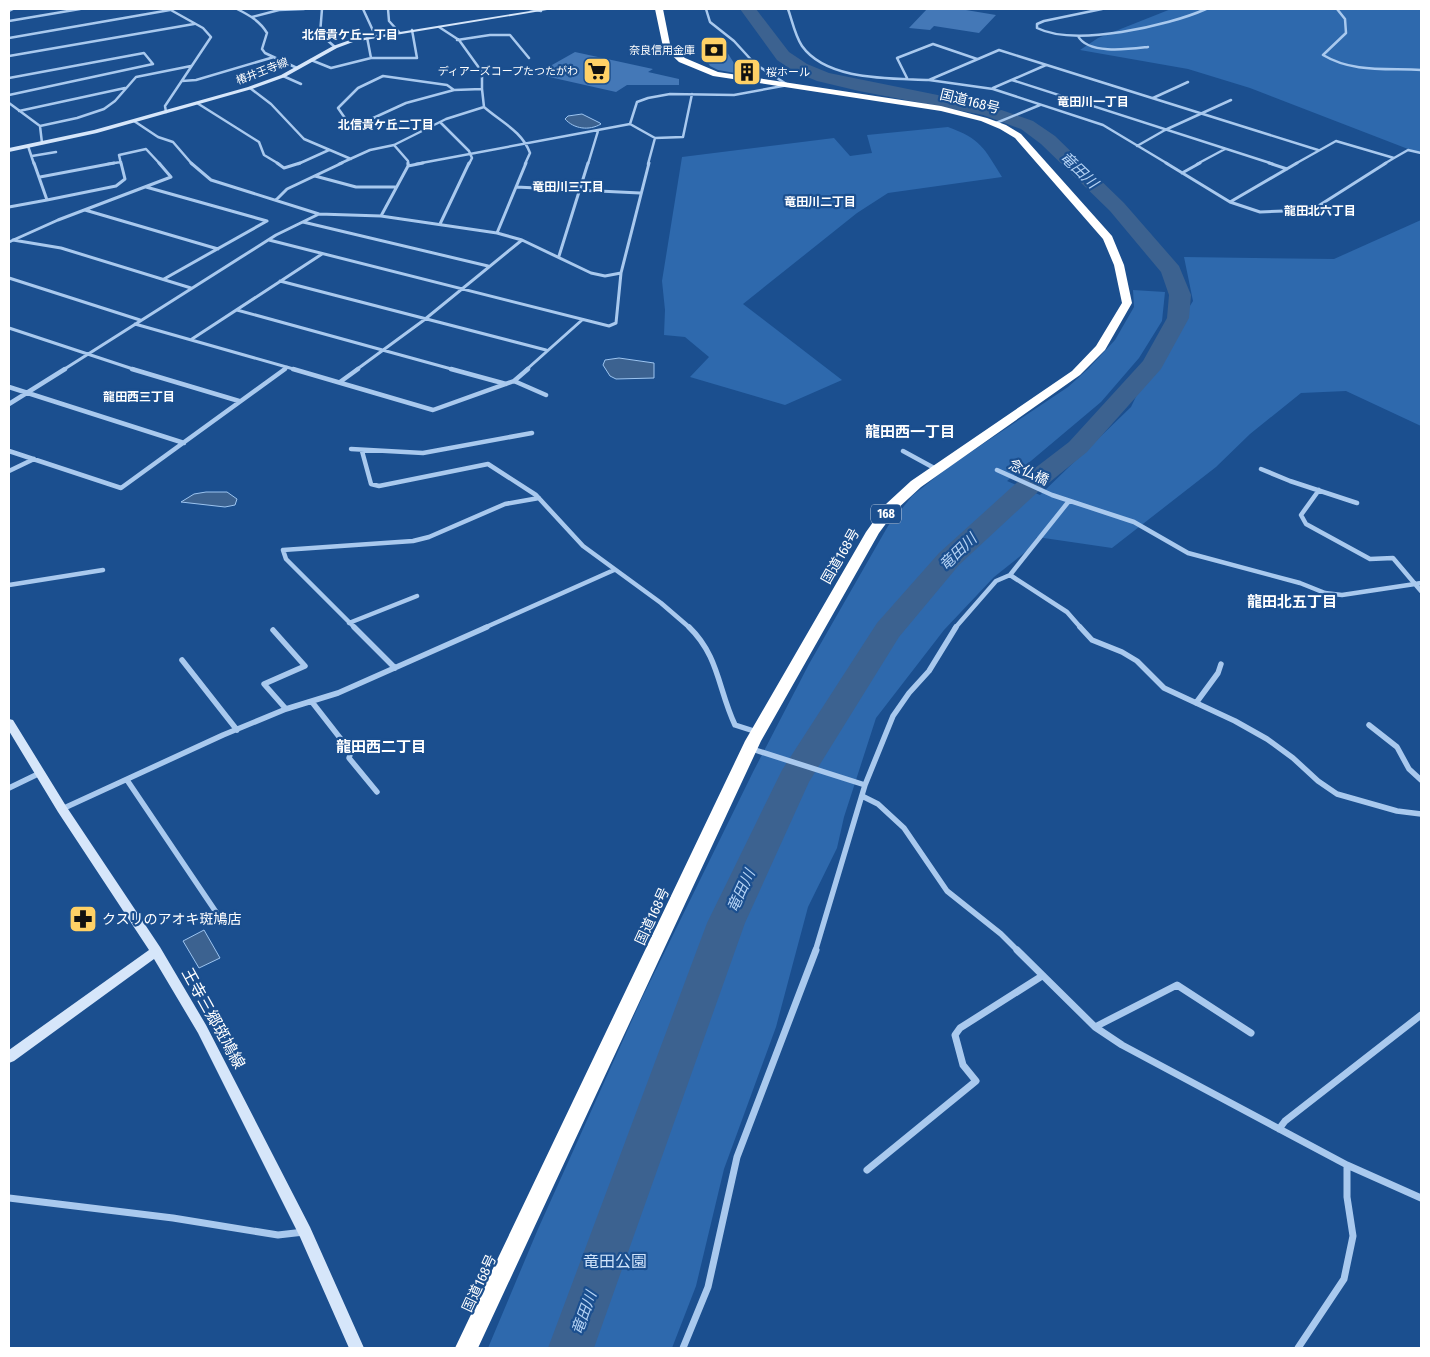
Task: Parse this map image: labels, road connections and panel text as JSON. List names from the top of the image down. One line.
{"streets":{"highway":["国道168号","168"],"main road":["椿井王寺線","王寺三郷斑鳩線"],"street":["念仏橋"]},"districts":["北信貴ケ丘一丁目","竜田川一丁目","北信貴ケ丘二丁目","竜田川三丁目","竜田川二丁目","龍田北六丁目","龍田西三丁目","龍田西一丁目","龍田北五丁目","龍田西二丁目"],"water":["竜田川"],"parks":["竜田公園"],"places":{"bank":["奈良信用金庫"],"supermarket":["ディアーズコープたつたがわ"],"building":["桜ホール"],"pharmacy":["クスリのアオキ斑鳩店"]}}
